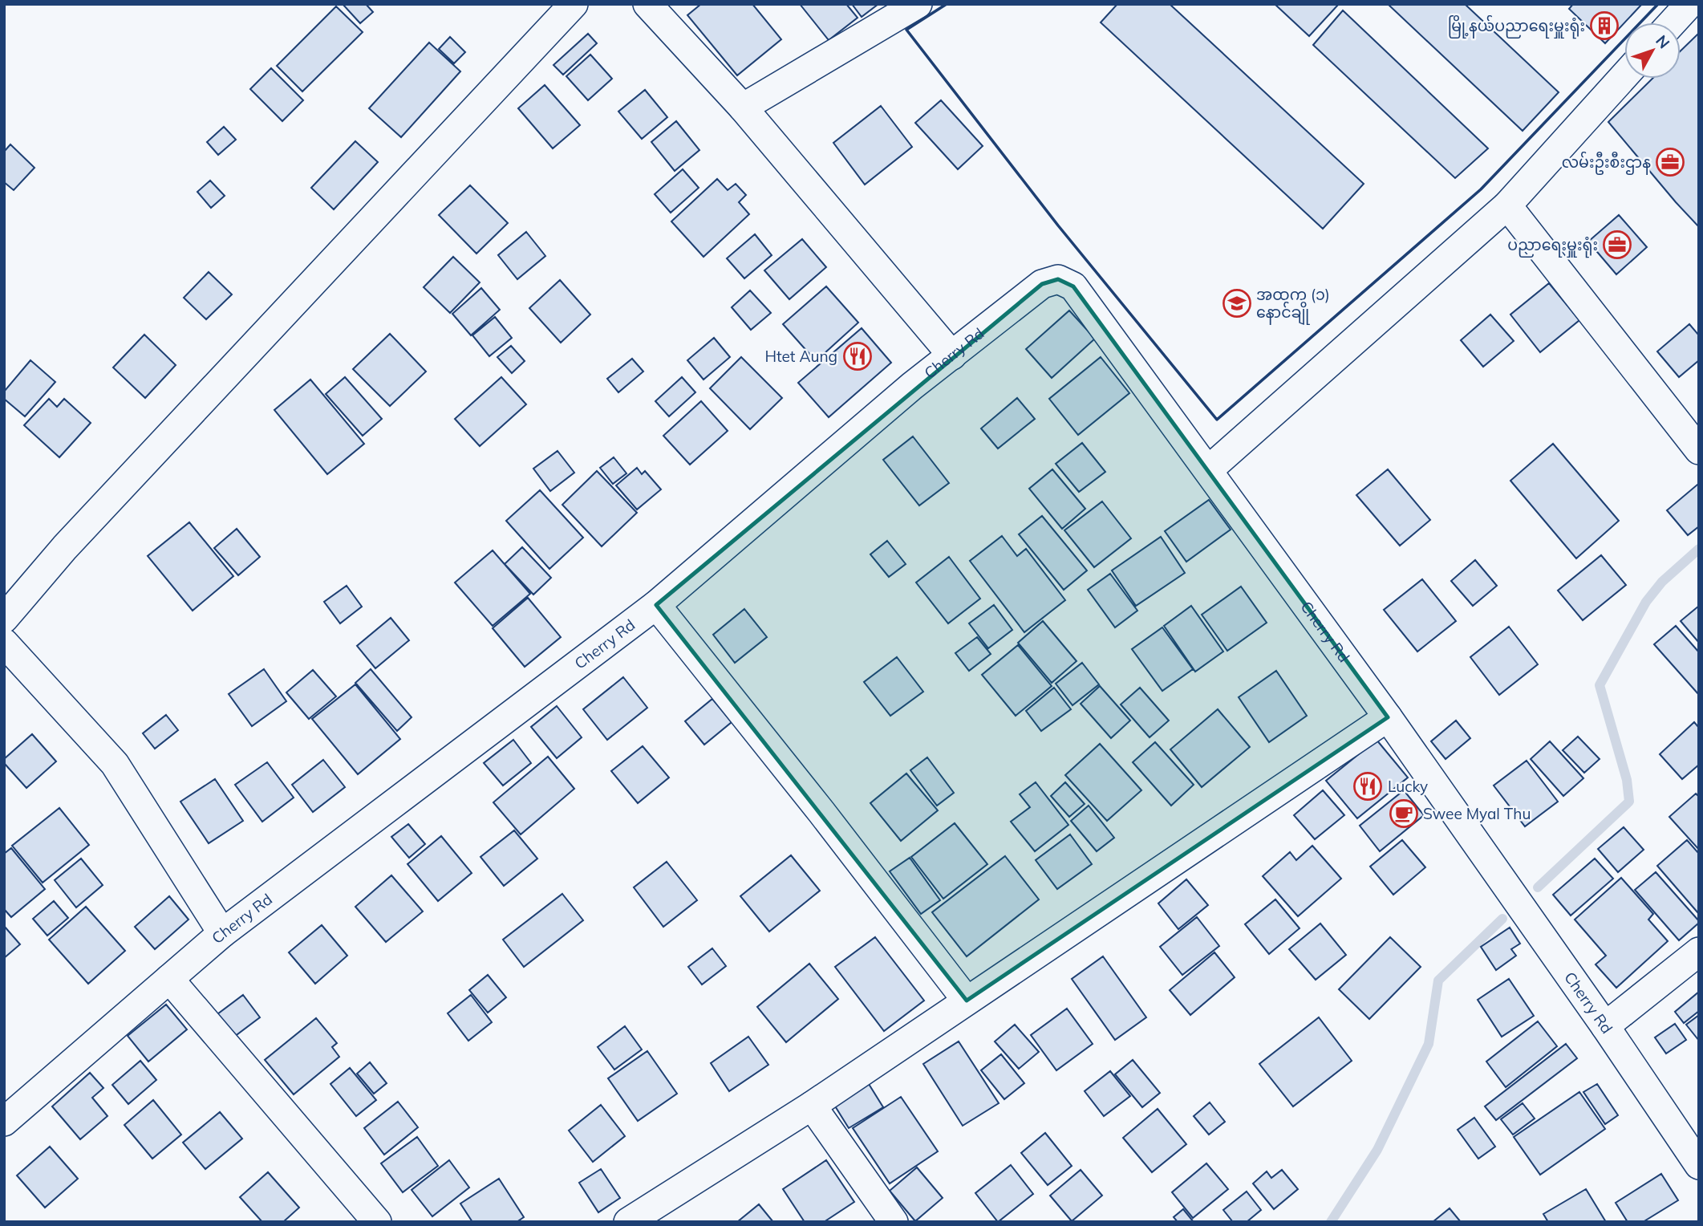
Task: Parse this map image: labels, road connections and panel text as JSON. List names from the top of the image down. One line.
{"streets":{"street":["Cherry Rd"]},"places":{"building":["မြို့နယ်ပညာရေးမှူးရုံး"],"office":["လမ်းဦးစီးဌာန","ပညာရေးမှူးရုံး"],"school or university":["အထက (၁) နောင်ချို"],"restaurant":["Htet Aung","Lucky"],"cafe":["Swee Myal Thu"]},"north":"top right"}
